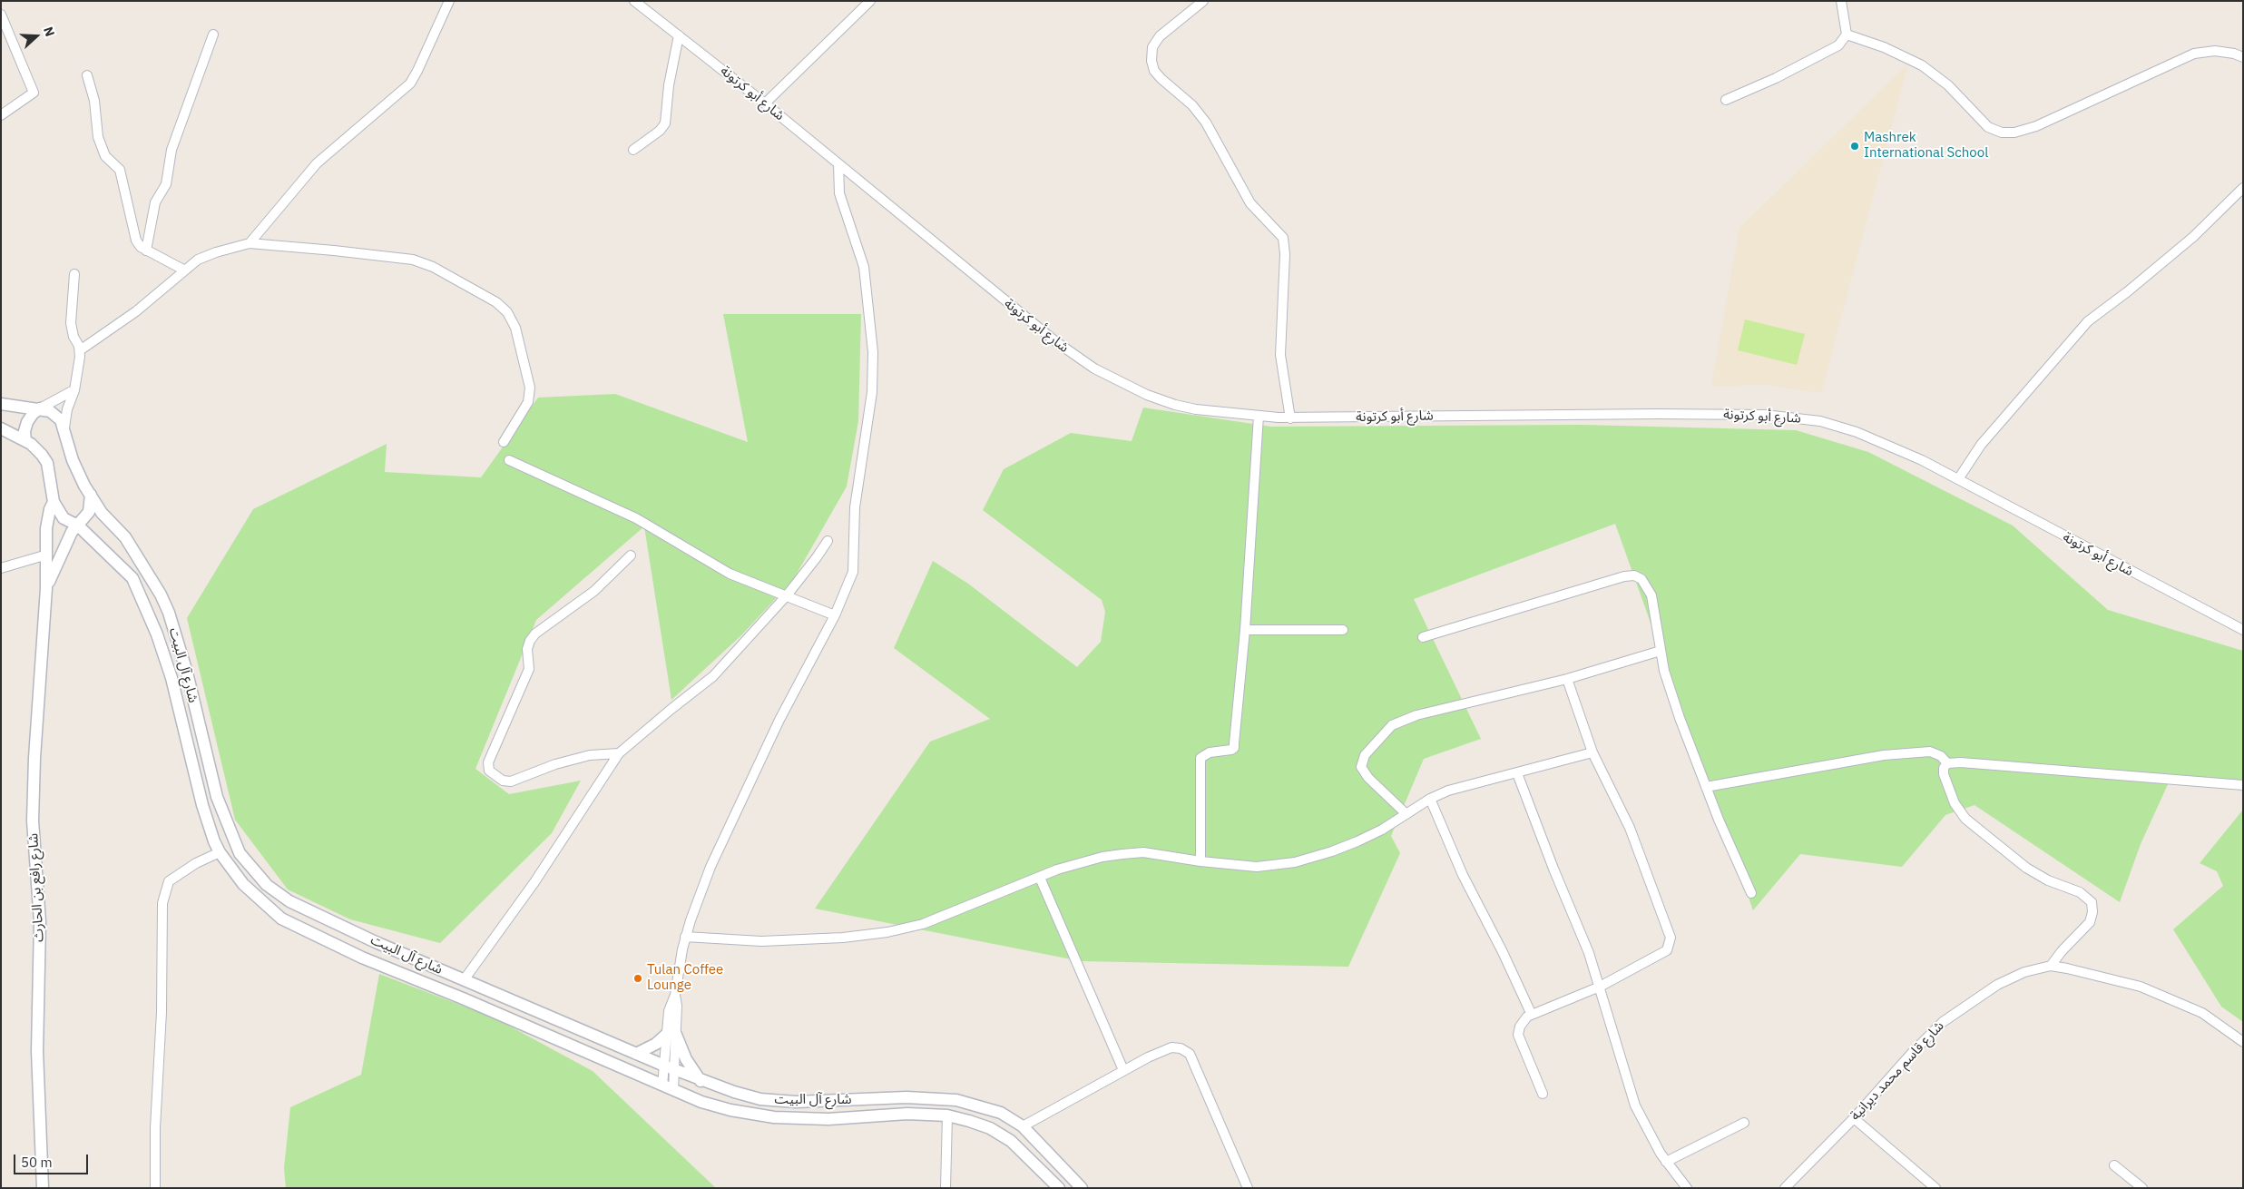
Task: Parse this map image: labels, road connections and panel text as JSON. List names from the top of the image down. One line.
{"streets":{"street":["شارع أبو كرتونة","شارع آل البيت","شارع رافع بن الحارث","شارع قاسم محمد ديرانية"]},"crossings":[["شارع آل البيت","شارع رافع بن الحارث"]],"places":["Mashrek International School","Tulan Coffee Lounge"],"scale_bar":"50 m","north":"right"}
